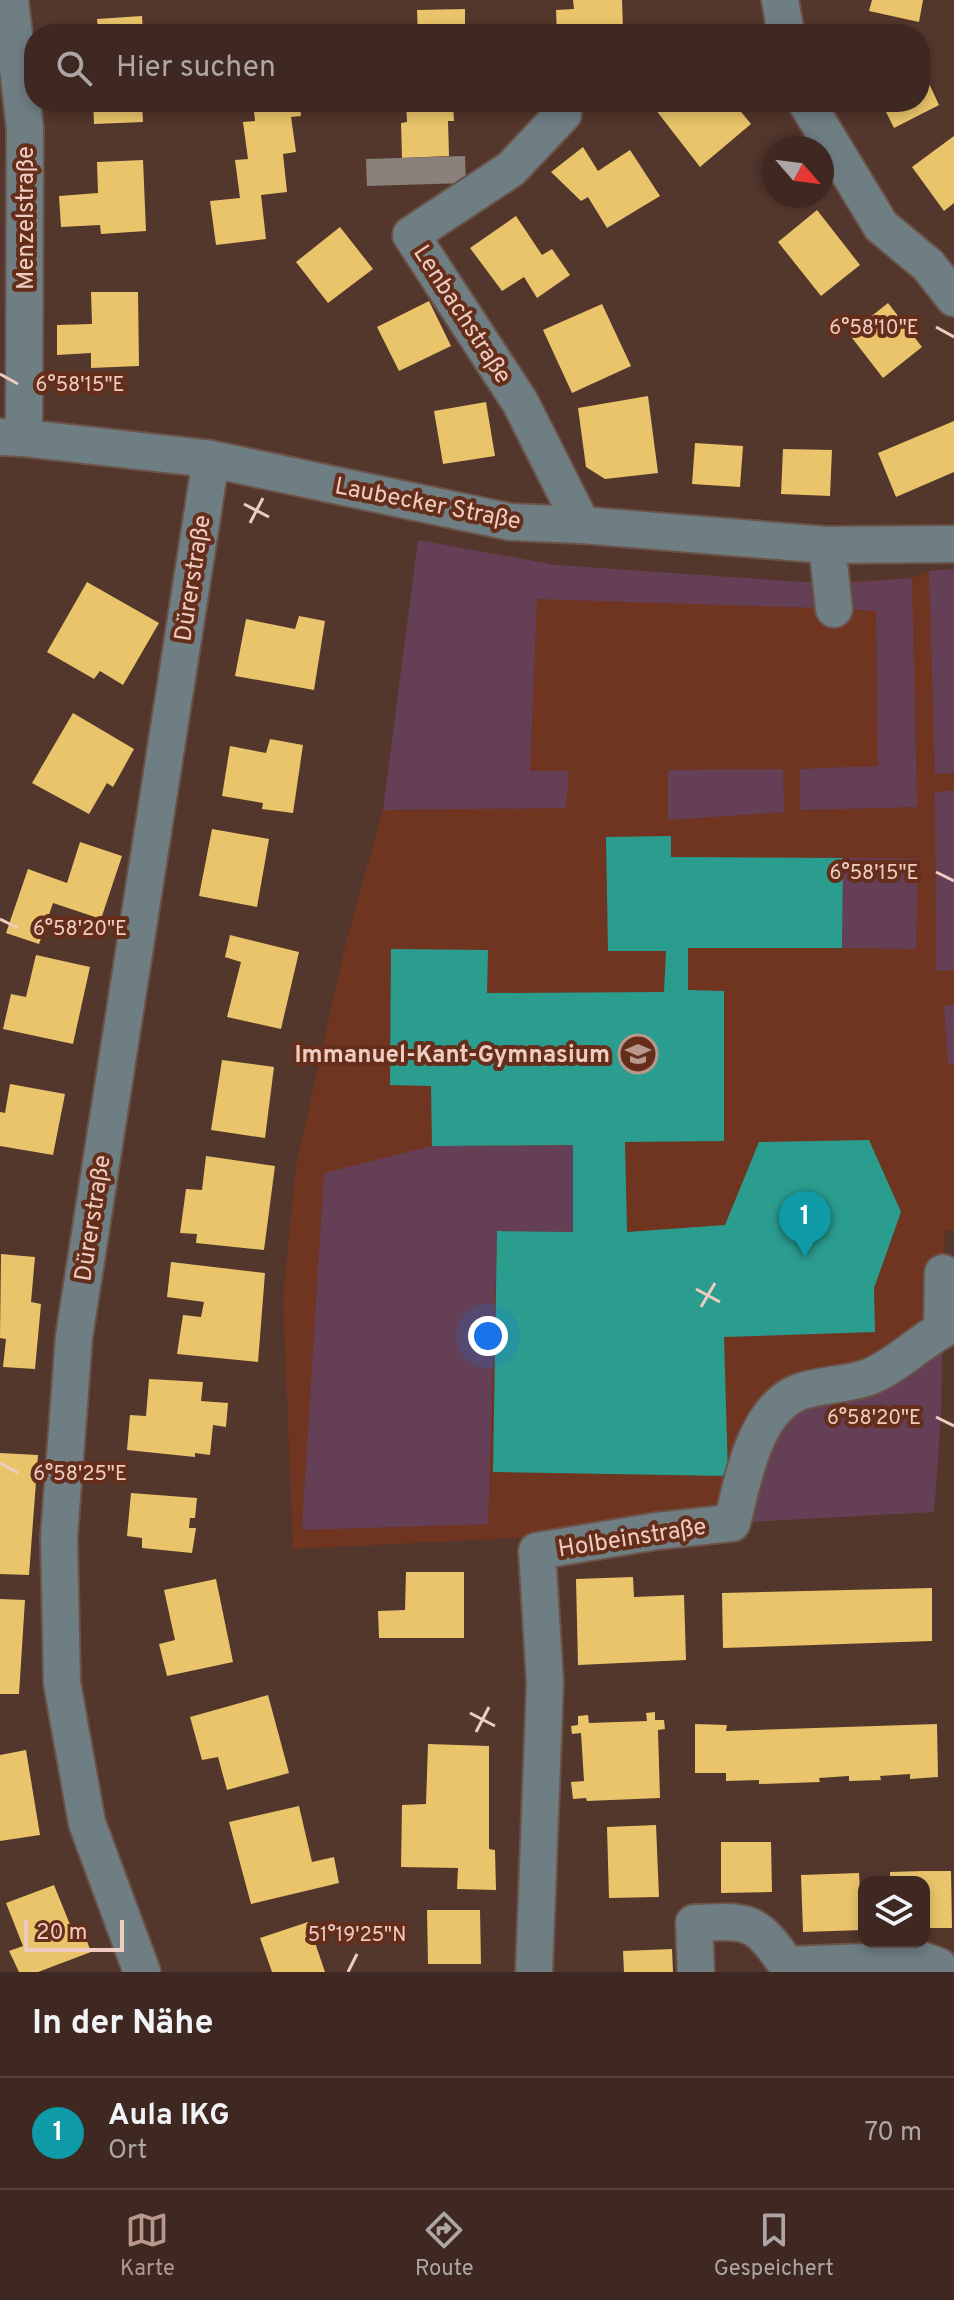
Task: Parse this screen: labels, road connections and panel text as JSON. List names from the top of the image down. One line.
{"streets":{"street":["Menzelstraße","Lenbachstraße","Laubecker Straße","Dürerstraße","Holbeinstraße"]},"crossings":[["Menzelstraße","Laubecker Straße"],["Lenbachstraße","Laubecker Straße"],["Laubecker Straße","Dürerstraße"]],"places":{"school or university":["Immanuel-Kant-Gymnasium"]},"scale_bar":"20 m","north":"bottom right","page":{"search":"Hier suchen","pins":"1","scale":"20 m","heading":"In der Nähe","list":[{"mark":"1","name":"Aula IKG","note":"Ort","value":"70 m"}],"nav":["Karte","Route","Gespeichert"]},"coordinates":["6°58'10\"E","6°58'15\"E","6°58'20\"E","6°58'25\"E","51°19'25\"N"]}
